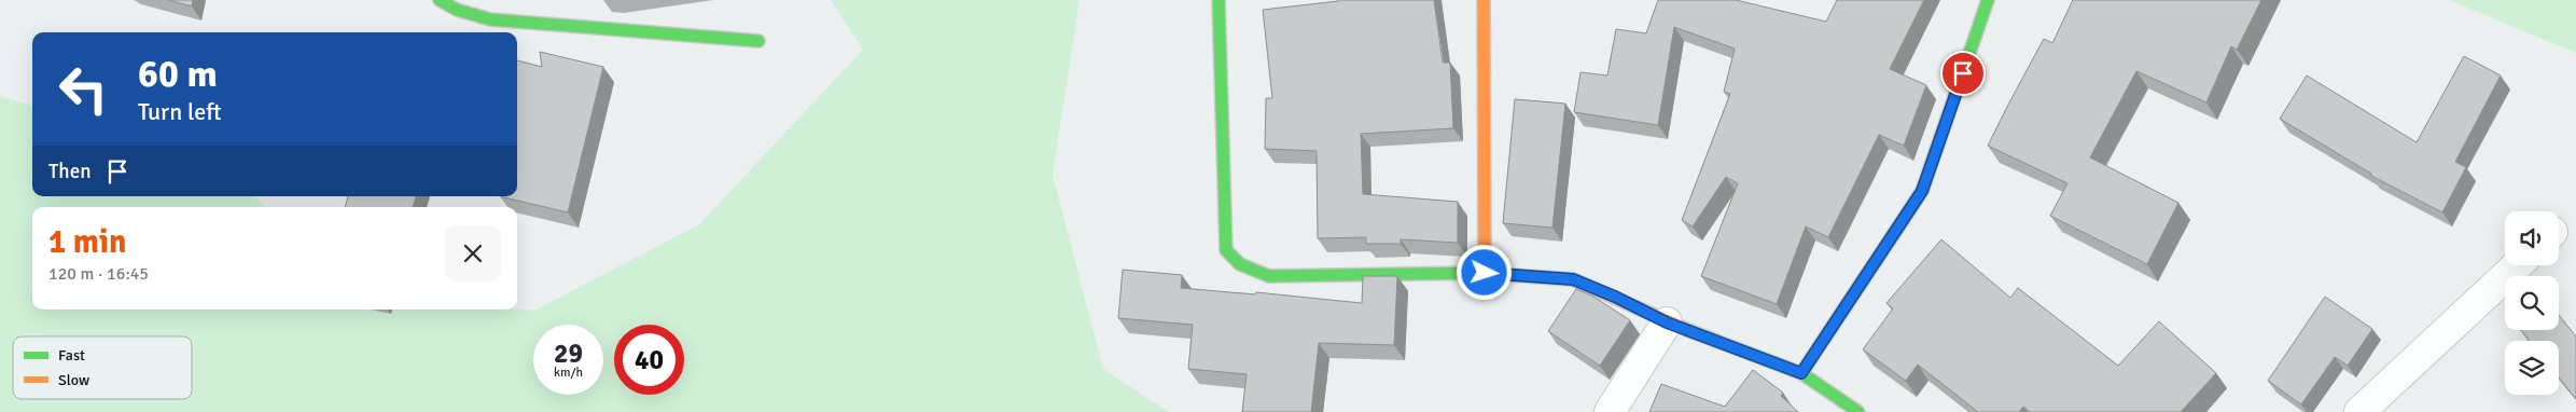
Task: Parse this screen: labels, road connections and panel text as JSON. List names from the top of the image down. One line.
{"legend":["Fast","Slow"],"page":{"turn":["60 m","Turn left"],"then":"Then","heading":["1 min","120 m · 16:45"],"speed":"29 km/h","limit":"40"}}
